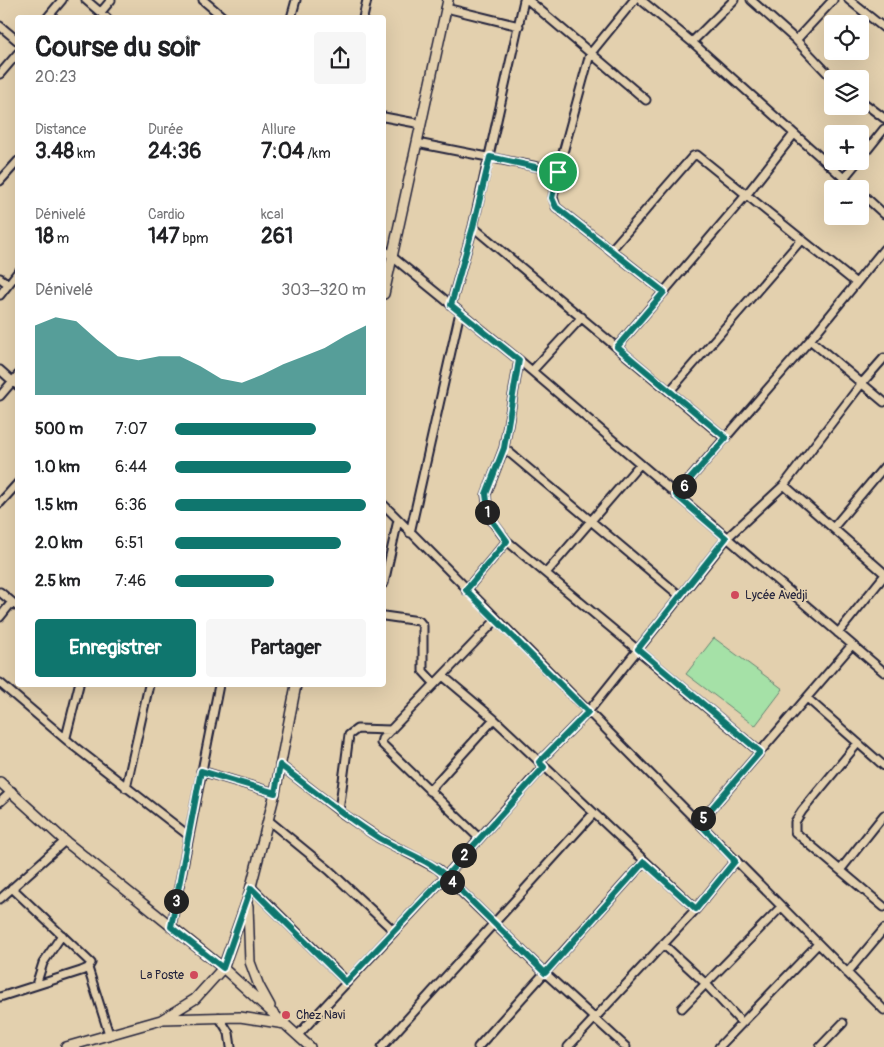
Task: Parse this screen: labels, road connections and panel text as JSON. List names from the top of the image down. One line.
{"places":["Lycée Avedji","La Poste","Chez Navi"],"page":{"map_buttons":["+","−"],"heading":["Course du soir","20:23"],"stats":[["Distance","3.48 km"],["Durée","24:36"],["Allure","7:04 /km"],["Dénivelé","18 m"],["Cardio","147 bpm"],["kcal","261"]],"chart":["Dénivelé","303–320 m"],"list":[{"name":"500 m","note":"7:07"},{"name":"1.0 km","note":"6:44"},{"name":"1.5 km","note":"6:36"},{"name":"2.0 km","note":"6:51"},{"name":"2.5 km","note":"7:46"}],"pins":["6","1","5","2","4","3"],"buttons":["Enregistrer","Partager"]}}
